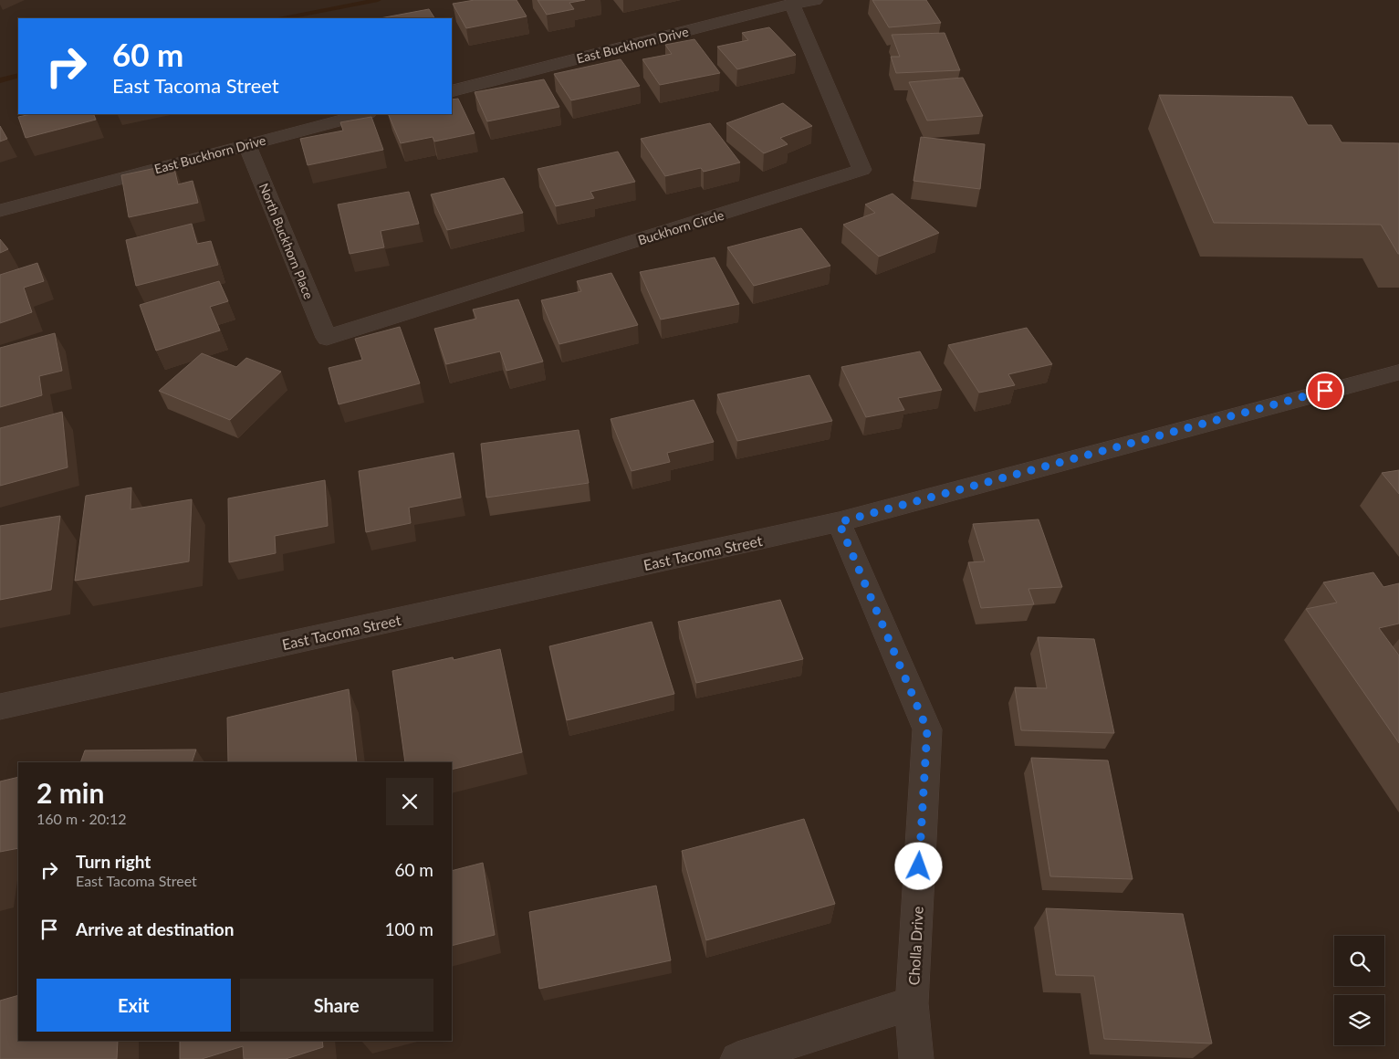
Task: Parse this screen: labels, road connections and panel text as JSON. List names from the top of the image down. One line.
{"streets":{"street":["East Buckhorn Drive","Buckhorn Circle","North Buckhorn Place","East Tacoma Street","Cholla Drive"]},"crossings":[["East Buckhorn Drive","Buckhorn Circle"],["East Buckhorn Drive","North Buckhorn Place"],["Buckhorn Circle","North Buckhorn Place"],["East Tacoma Street","Cholla Drive"]],"page":{"turn":["60 m","East Tacoma Street"],"heading":["2 min","160 m · 20:12"],"list":[{"name":"Turn right","note":"East Tacoma Street","value":"60 m"},{"name":"Arrive at destination","value":"100 m"}],"buttons":["Exit","Share"]}}
